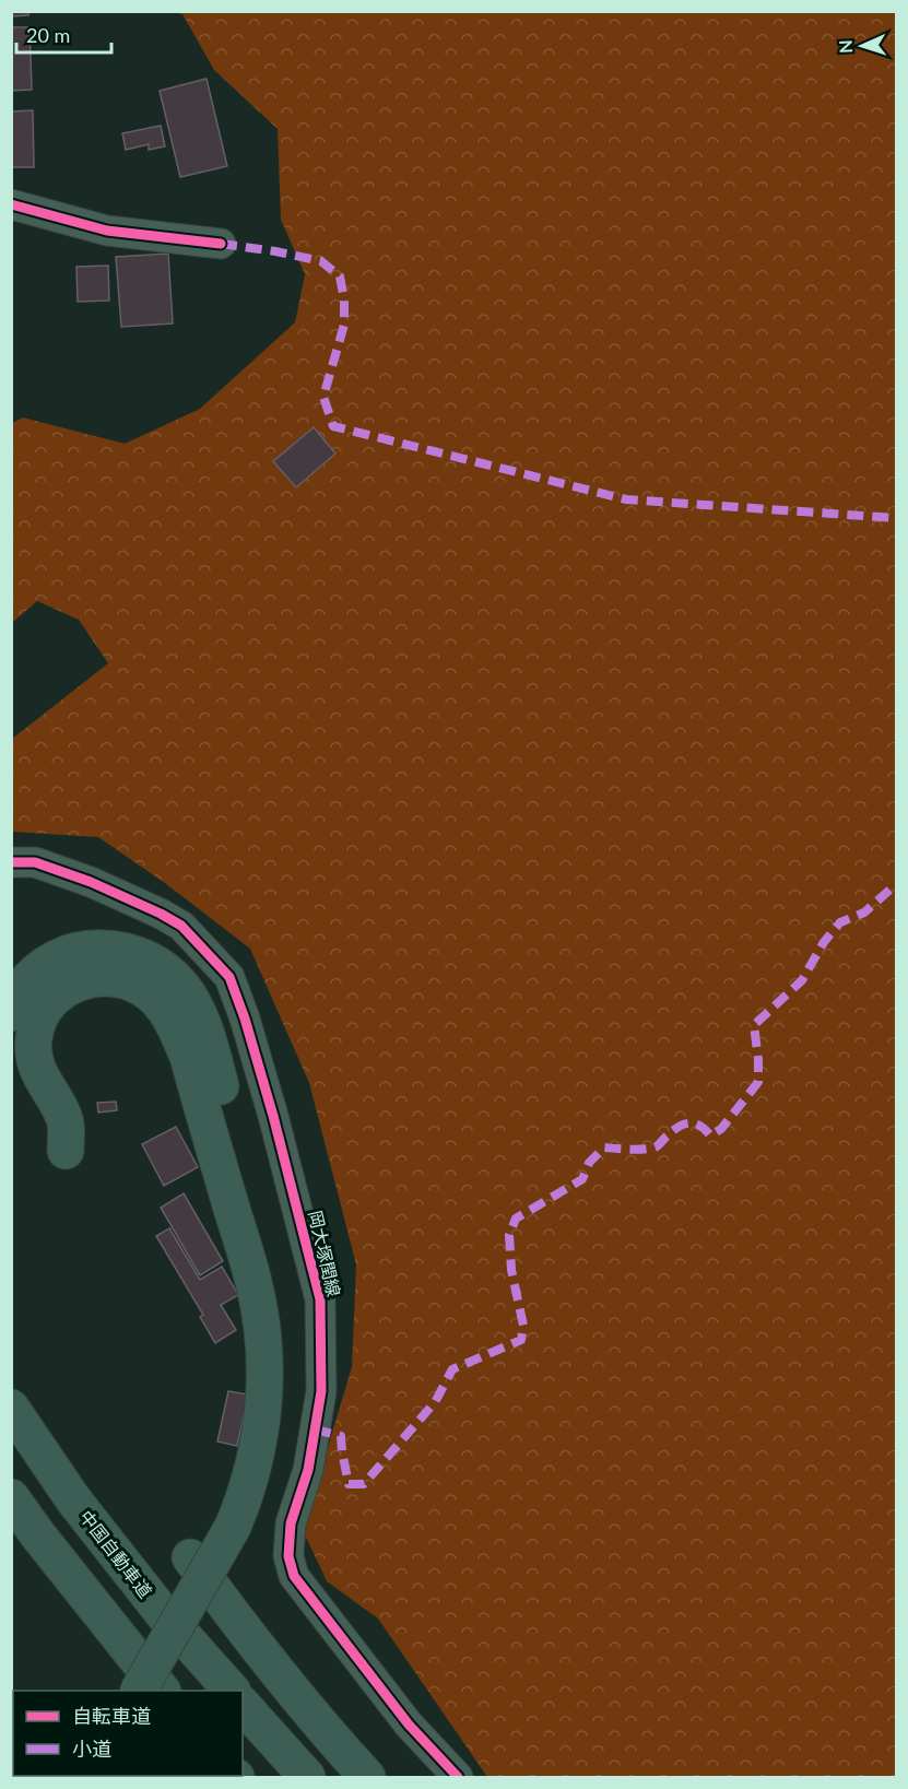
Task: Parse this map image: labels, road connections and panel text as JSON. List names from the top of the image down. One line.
{"streets":{"highway":["中国自動車道"],"street":["岡大塚閏線"]},"legend":["自転車道","小道"],"scale_bar":"20 m","north":"left"}
